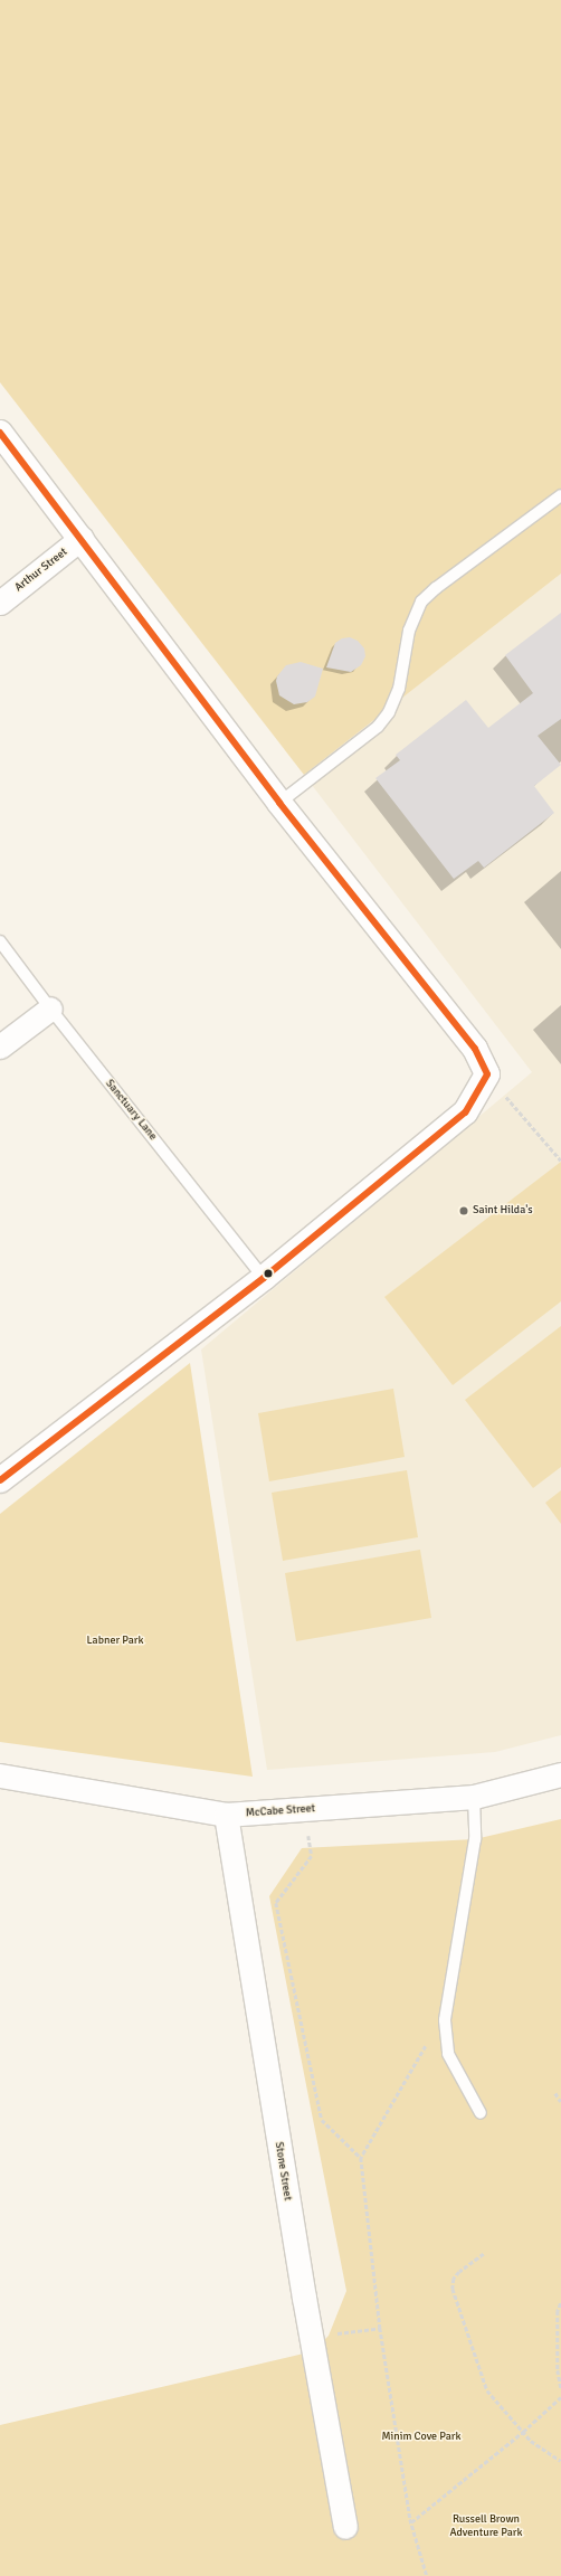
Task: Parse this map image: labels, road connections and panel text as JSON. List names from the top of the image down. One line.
{"streets":{"street":["Arthur Street","McCabe Street","Stone Street"],"lane":["Sanctuary Lane"]},"crossings":[["McCabe Street","Stone Street"]],"parks":["Labner Park","Minim Cove Park","Russell Brown Adventure Park"],"places":["Saint Hilda's"]}
